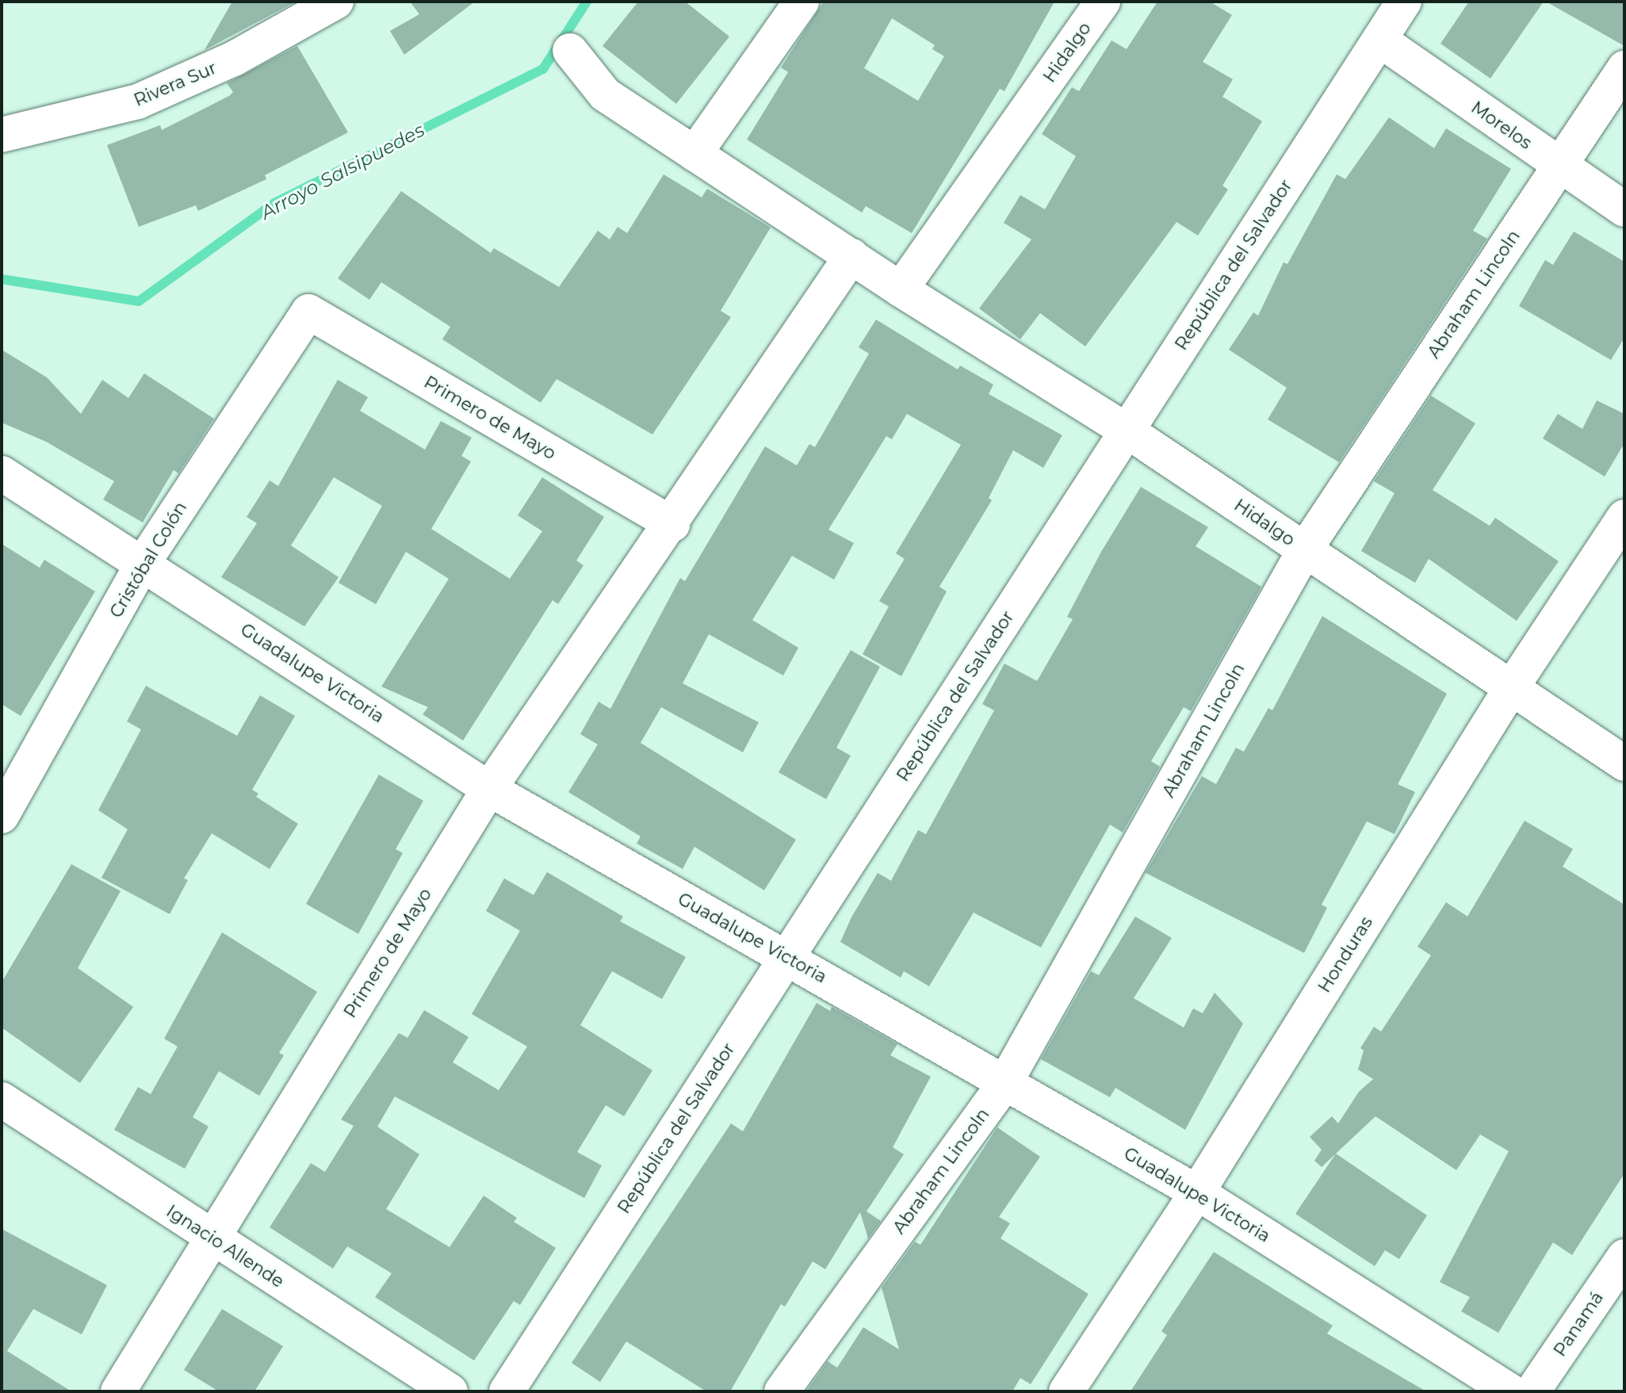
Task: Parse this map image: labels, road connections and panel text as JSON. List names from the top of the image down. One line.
{"streets":{"street":["Hidalgo","Rivera Sur","Morelos","República del Salvador","Abraham Lincoln","Primero de Mayo","Cristóbal Colón","Guadalupe Victoria","Honduras","Ignacio Allende","Panamá"]},"crossings":[["Hidalgo","República del Salvador"],["Hidalgo","Abraham Lincoln"],["Hidalgo","Primero de Mayo"],["Hidalgo","Honduras"],["Morelos","República del Salvador"],["Morelos","Abraham Lincoln"],["República del Salvador","Guadalupe Victoria"],["Abraham Lincoln","Guadalupe Victoria"],["Primero de Mayo","Cristóbal Colón"],["Primero de Mayo","Guadalupe Victoria"],["Primero de Mayo","Ignacio Allende"],["Cristóbal Colón","Guadalupe Victoria"],["Guadalupe Victoria","Honduras"]],"water":["Arroyo Salsipuedes"]}
